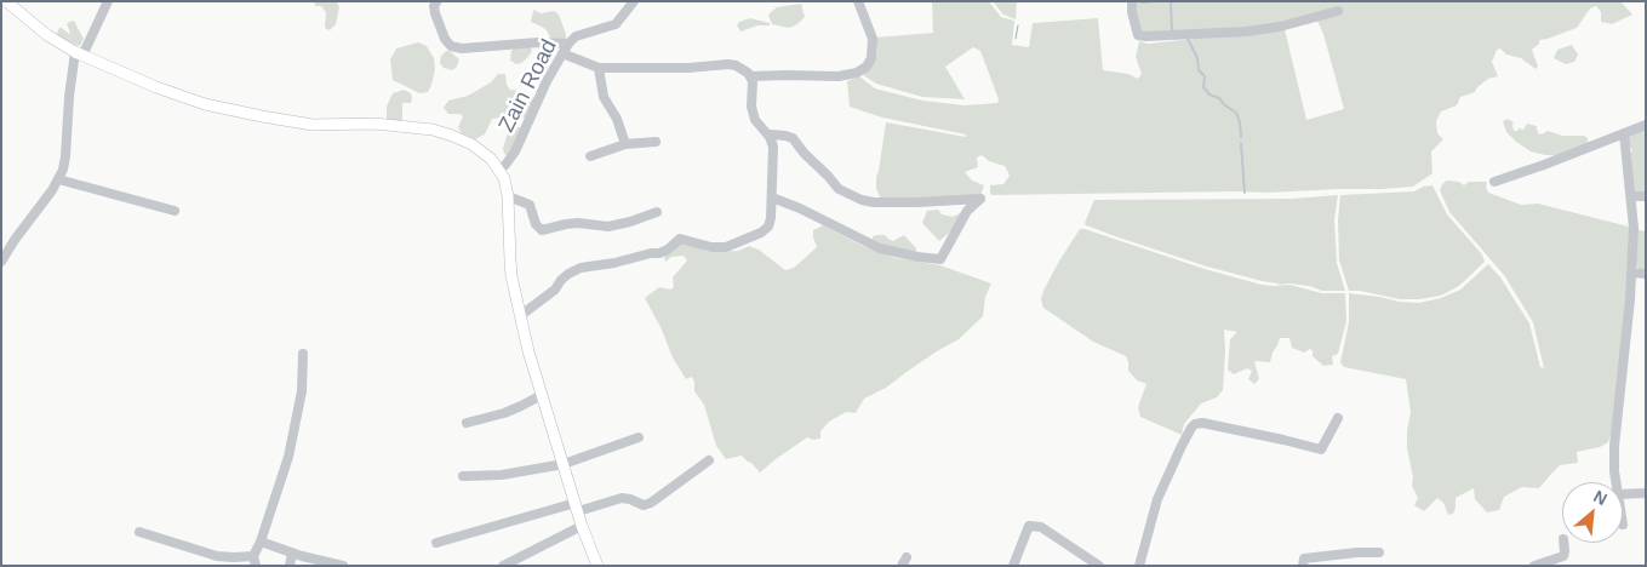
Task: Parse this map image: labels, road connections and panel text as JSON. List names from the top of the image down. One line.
{"streets":{"street":["Zain Road"]},"north":"top right"}
